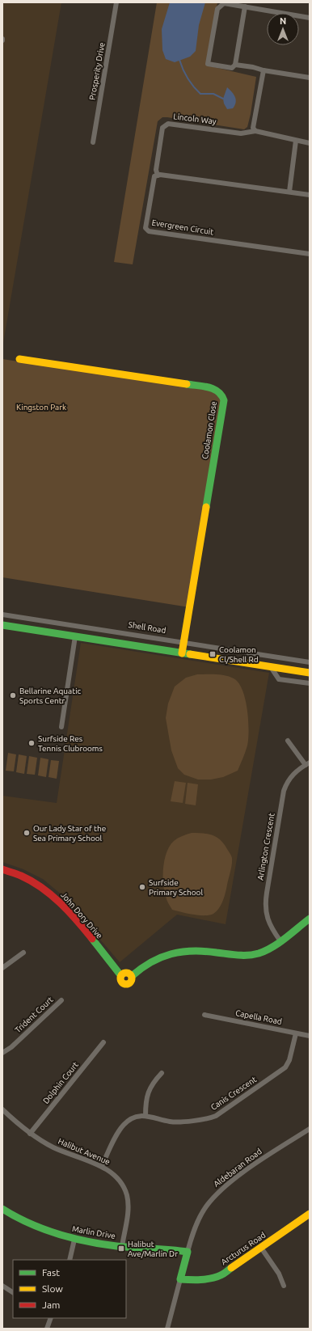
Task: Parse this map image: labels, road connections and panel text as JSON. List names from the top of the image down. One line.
{"streets":{"street":["Prosperity Drive","Lincoln Way","Evergreen Circuit","Coolamon Close","Shell Road","Arlington Crescent","John Dory Drive","Trident Court","Capella Road","Dolphin Court","Canis Crescent","Halibut Avenue","Aldebaran Road","Marlin Drive","Arcturus Road"]},"crossings":[["Lincoln Way","Evergreen Circuit"],["Coolamon Close","Shell Road"],["Arlington Crescent","John Dory Drive"],["Capella Road","Canis Crescent"],["Dolphin Court","Halibut Avenue"],["Canis Crescent","Halibut Avenue"],["Halibut Avenue","Marlin Drive"],["Aldebaran Road","Marlin Drive"],["Aldebaran Road","Arcturus Road"]],"parks":["Kingston Park"],"places":{"transit":["Coolamon Cl/Shell Rd","Halibut Ave/Marlin Dr"],"other":["Bellarine Aquatic Sports Centr","Surfside Res Tennis Clubrooms","Our Lady Star of the Sea Primary School","Surfside Primary School"]},"legend":["Fast","Slow","Jam"],"north":"top"}
